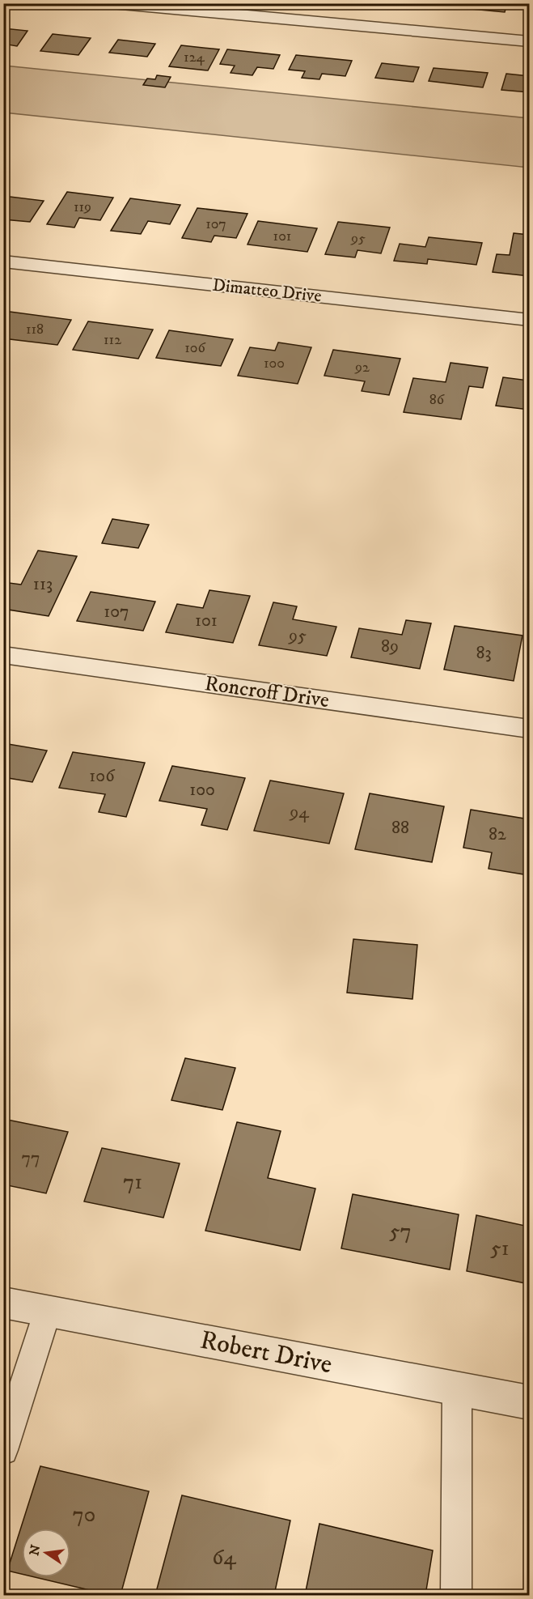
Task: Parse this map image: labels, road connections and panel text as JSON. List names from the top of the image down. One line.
{"streets":{"street":["Dimatteo Drive","Roncroff Drive","Robert Drive"]},"house_numbers":["124","119","107","101","95","118","112","106","100","92","86","113","107","101","95","89","83","106","100","94","88","82","77","71","57","51","70","64"],"north":"left"}
